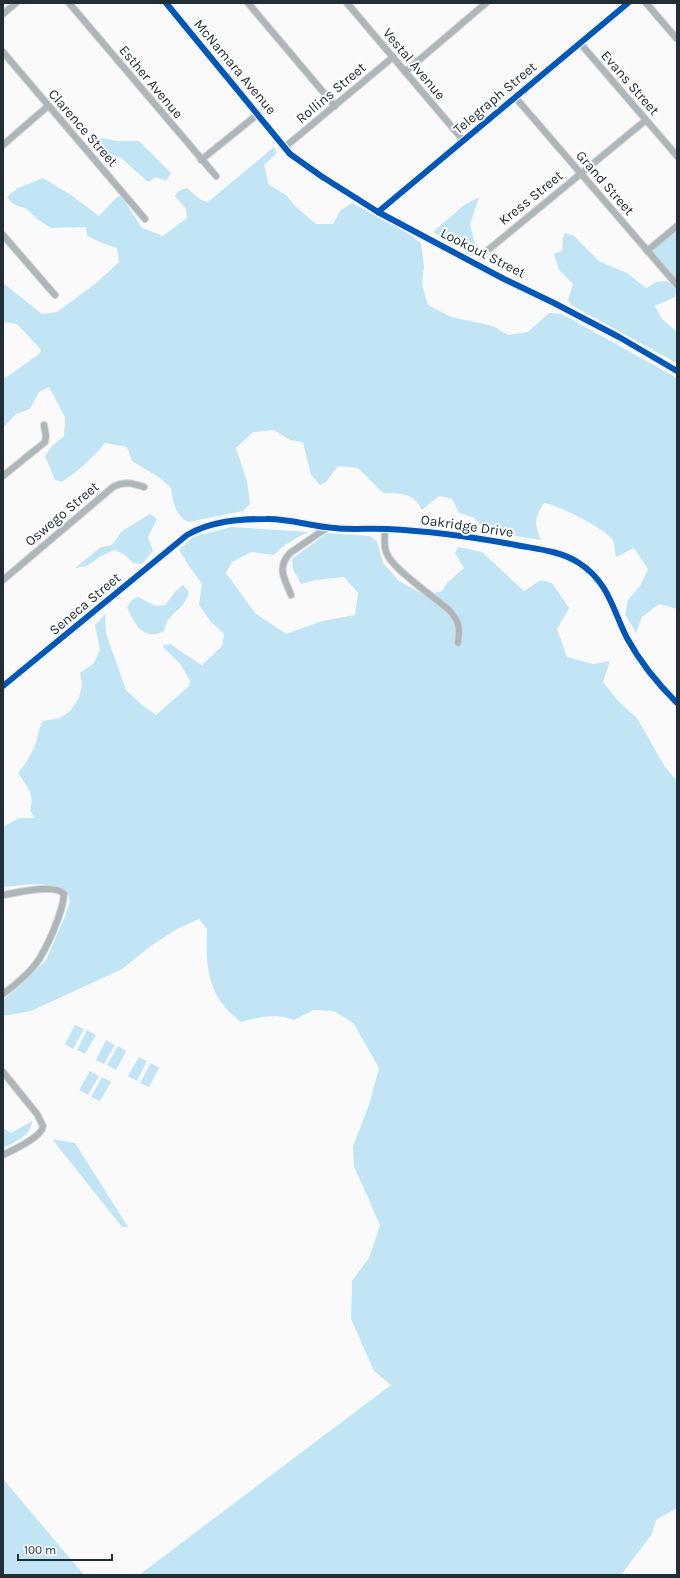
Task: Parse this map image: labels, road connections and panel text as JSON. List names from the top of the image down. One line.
{"streets":{"street":["Vestal Avenue","McNamara Avenue","Esther Avenue","Evans Street","Rollins Street","Telegraph Street","Clarence Street","Grand Street","Kress Street","Lookout Street","Oswego Street","Oakridge Drive","Seneca Street"]},"crossings":[["Vestal Avenue","Rollins Street"],["Vestal Avenue","Telegraph Street"],["McNamara Avenue","Rollins Street"],["McNamara Avenue","Lookout Street"],["Evans Street","Telegraph Street"],["Evans Street","Kress Street"],["Rollins Street","Lookout Street"],["Telegraph Street","Grand Street"],["Telegraph Street","Lookout Street"],["Grand Street","Kress Street"],["Oakridge Drive","Seneca Street"]],"scale_bar":"100 m"}
